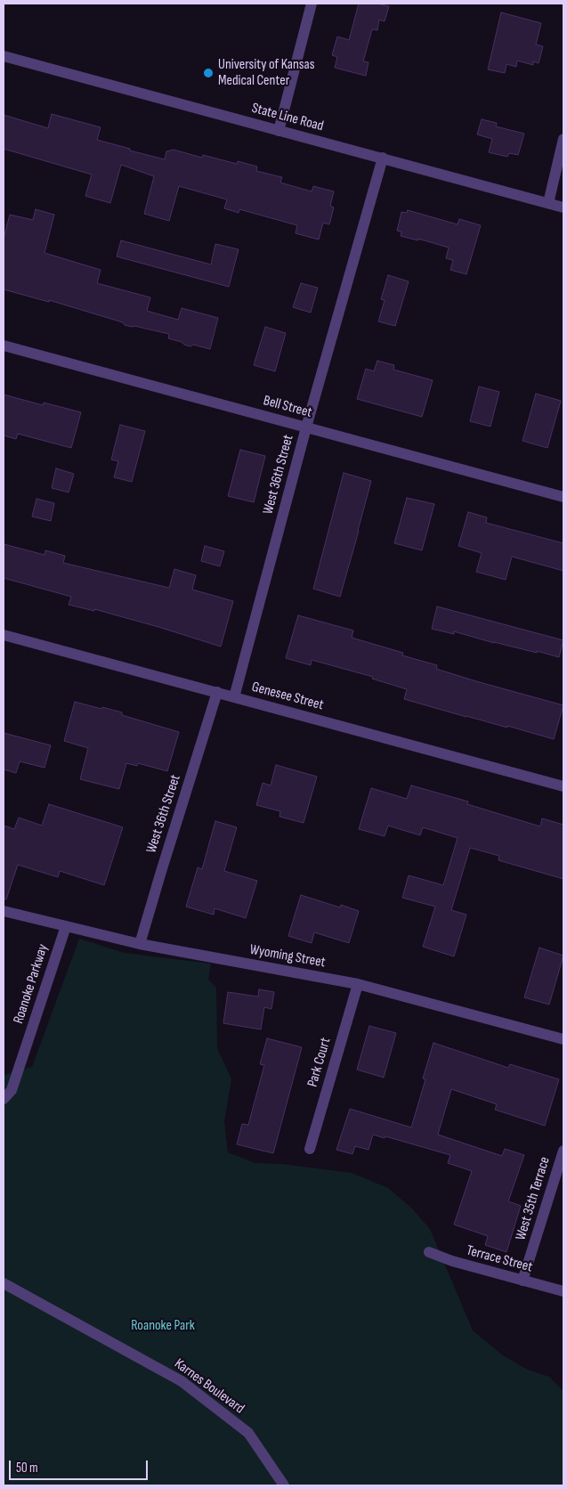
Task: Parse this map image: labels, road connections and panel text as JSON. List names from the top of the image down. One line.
{"streets":{"street":["State Line Road","Bell Street","West 36th Street","Genesee Street","Wyoming Street","Roanoke Parkway","Park Court","West 35th Terrace","Terrace Street","Karnes Boulevard"]},"crossings":[["State Line Road","West 36th Street"],["Bell Street","West 36th Street"],["West 36th Street","Genesee Street"],["West 36th Street","Wyoming Street"],["Wyoming Street","Roanoke Parkway"],["Wyoming Street","Park Court"],["West 35th Terrace","Terrace Street"]],"parks":["Roanoke Park"],"places":["University of Kansas Medical Center"],"scale_bar":"50 m"}
